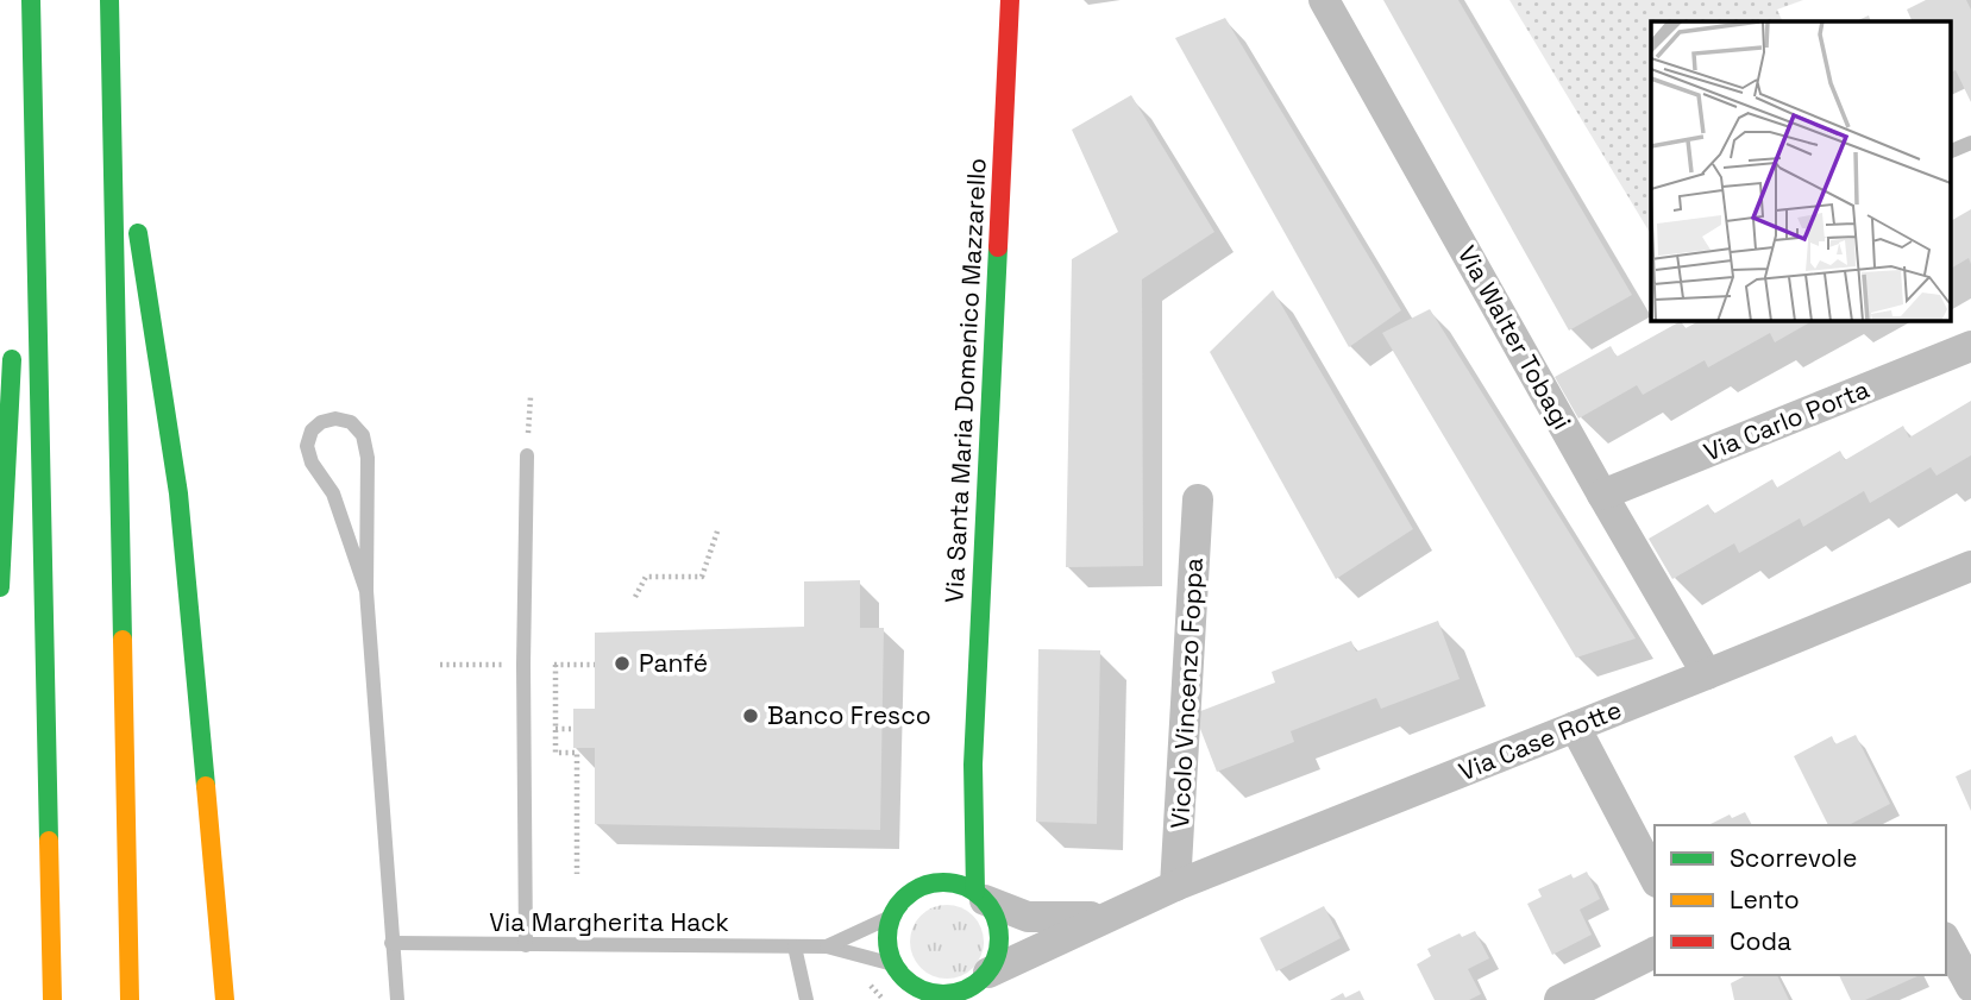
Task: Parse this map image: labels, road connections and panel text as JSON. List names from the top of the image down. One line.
{"streets":{"main road":["Via Santa Maria Domenico Mazzarello"],"street":["Via Walter Tobagi","Via Carlo Porta","Vicolo Vincenzo Foppa","Via Case Rotte"],"lane":["Via Margherita Hack"]},"crossings":[["Via Walter Tobagi","Via Carlo Porta"],["Via Walter Tobagi","Via Case Rotte"],["Via Santa Maria Domenico Mazzarello","Via Case Rotte"],["Vicolo Vincenzo Foppa","Via Case Rotte"]],"places":["Panfé","Banco Fresco"],"legend":["Scorrevole","Lento","Coda"]}
